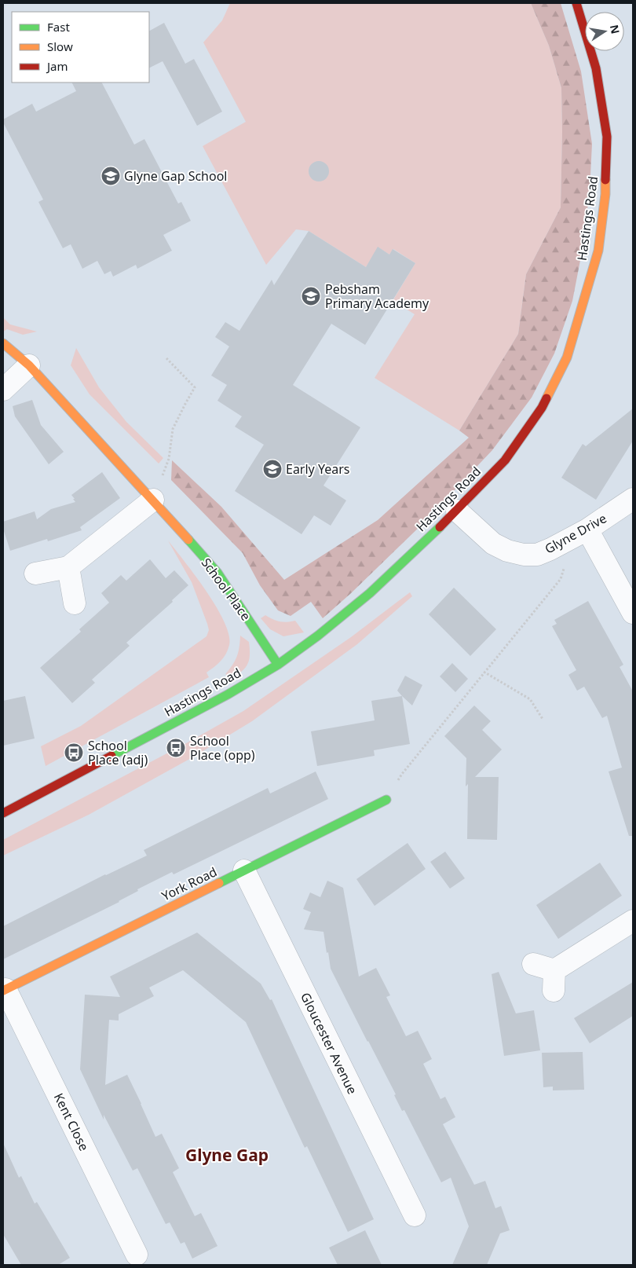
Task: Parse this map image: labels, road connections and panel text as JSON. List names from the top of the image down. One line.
{"streets":{"main road":["Hastings Road","School Place","York Road"],"street":["Glyne Drive","Gloucester Avenue","Kent Close"]},"crossings":[["Hastings Road","Glyne Drive"],["Hastings Road","School Place"],["York Road","Gloucester Avenue"],["York Road","Kent Close"]],"districts":["Glyne Gap"],"places":{"school or university":["Glyne Gap School","Pebsham Primary Academy","Early Years"],"bus stop":["School Place (opp)","School Place (adj)"]},"legend":["Fast","Slow","Jam"],"north":"right"}
